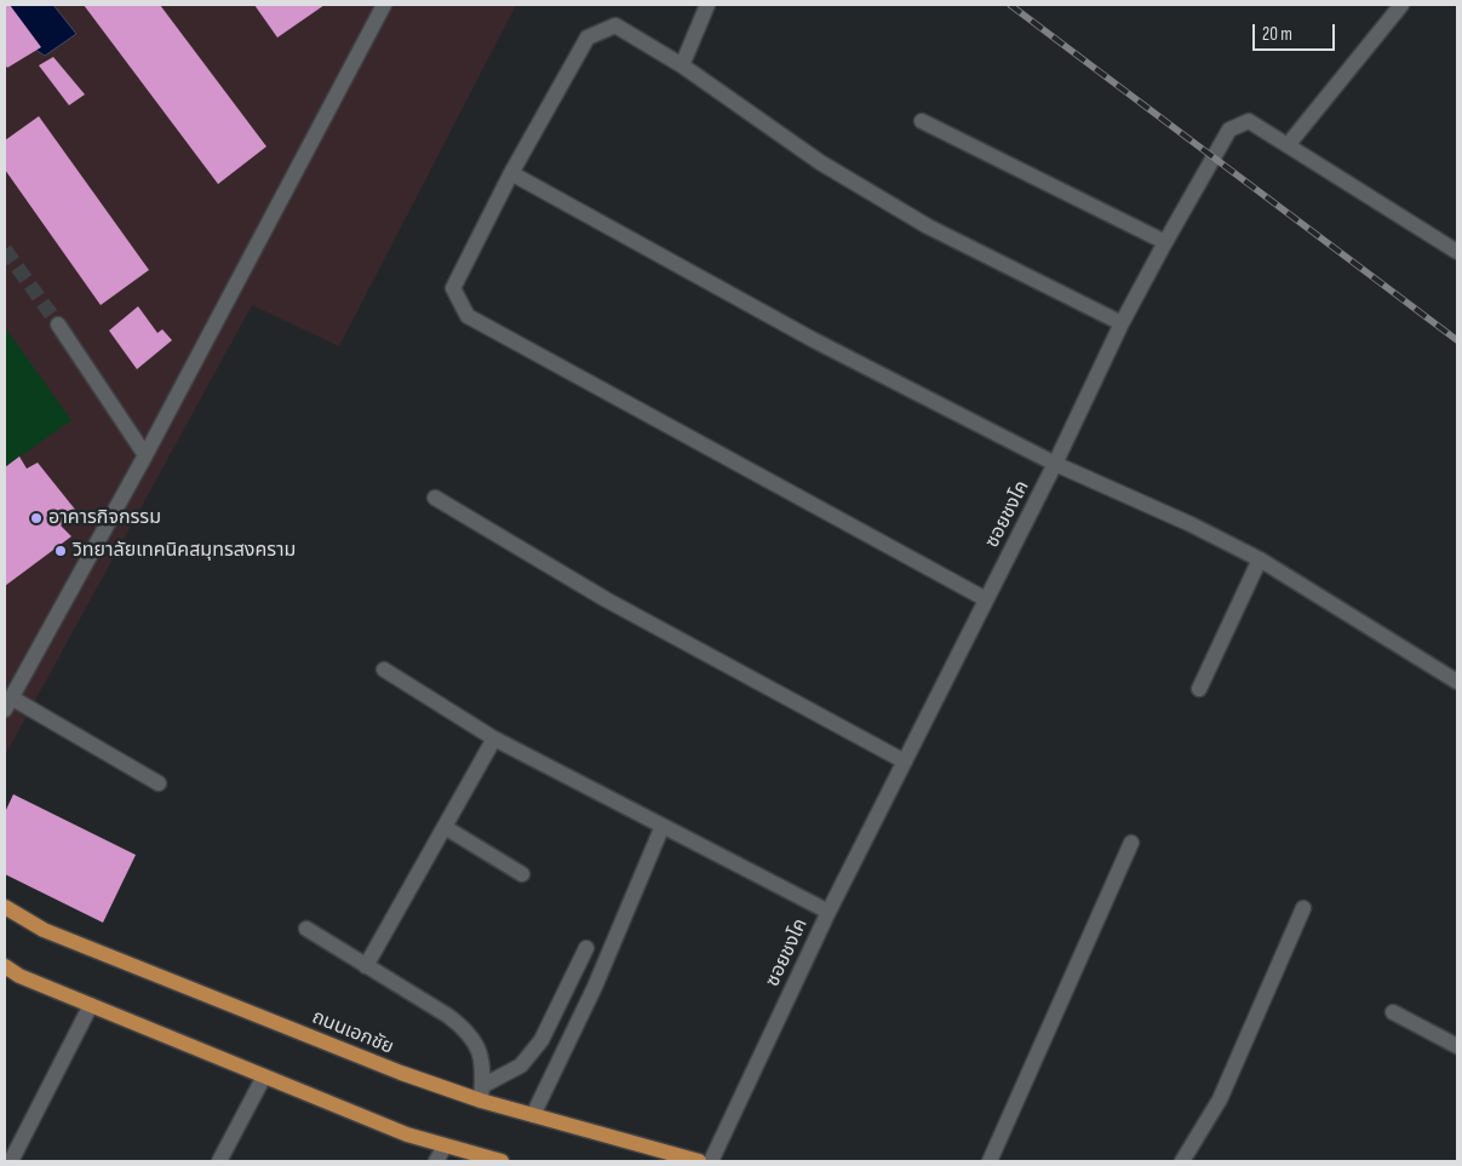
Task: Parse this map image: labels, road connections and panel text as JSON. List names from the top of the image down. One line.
{"streets":{"main road":["ถนนเอกชัย"],"street":["ซอยชงโค"]},"places":["อาคารกิจกรรม","วิทยาลัยเทคนิคสมุทรสงคราม"],"scale_bar":"20 m"}
